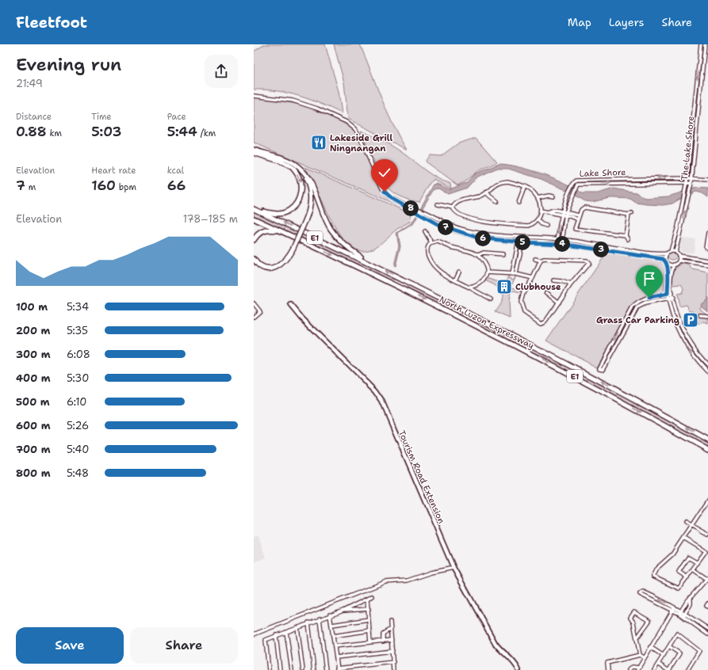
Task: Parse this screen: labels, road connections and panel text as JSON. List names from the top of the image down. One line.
{"streets":{"highway":["E1","North Luzon Expressway"],"main road":["Tourism Road Extension"],"street":["The Lake Shore","Lake Shore"]},"crossings":[["The Lake Shore","Lake Shore"]],"places":{"restaurant":["Lakeside Grill Ningnangan"],"building":["Clubhouse"],"parking":["Grass Car Parking"]},"page":{"header":"Fleetfoot","nav":["Map","Layers","Share"],"heading":["Evening run","21:49"],"stats":[["Distance","0.88 km"],["Time","5:03"],["Pace","5:44 /km"],["Elevation","7 m"],["Heart rate","160 bpm"],["kcal","66"]],"pins":["8","7","6","5","4","3"],"chart":["Elevation","178–185 m"],"list":[{"name":"100 m","note":"5:34"},{"name":"200 m","note":"5:35"},{"name":"300 m","note":"6:08"},{"name":"400 m","note":"5:30"},{"name":"500 m","note":"6:10"},{"name":"600 m","note":"5:26"},{"name":"700 m","note":"5:40"},{"name":"800 m","note":"5:48"}],"buttons":["Save","Share"]}}
